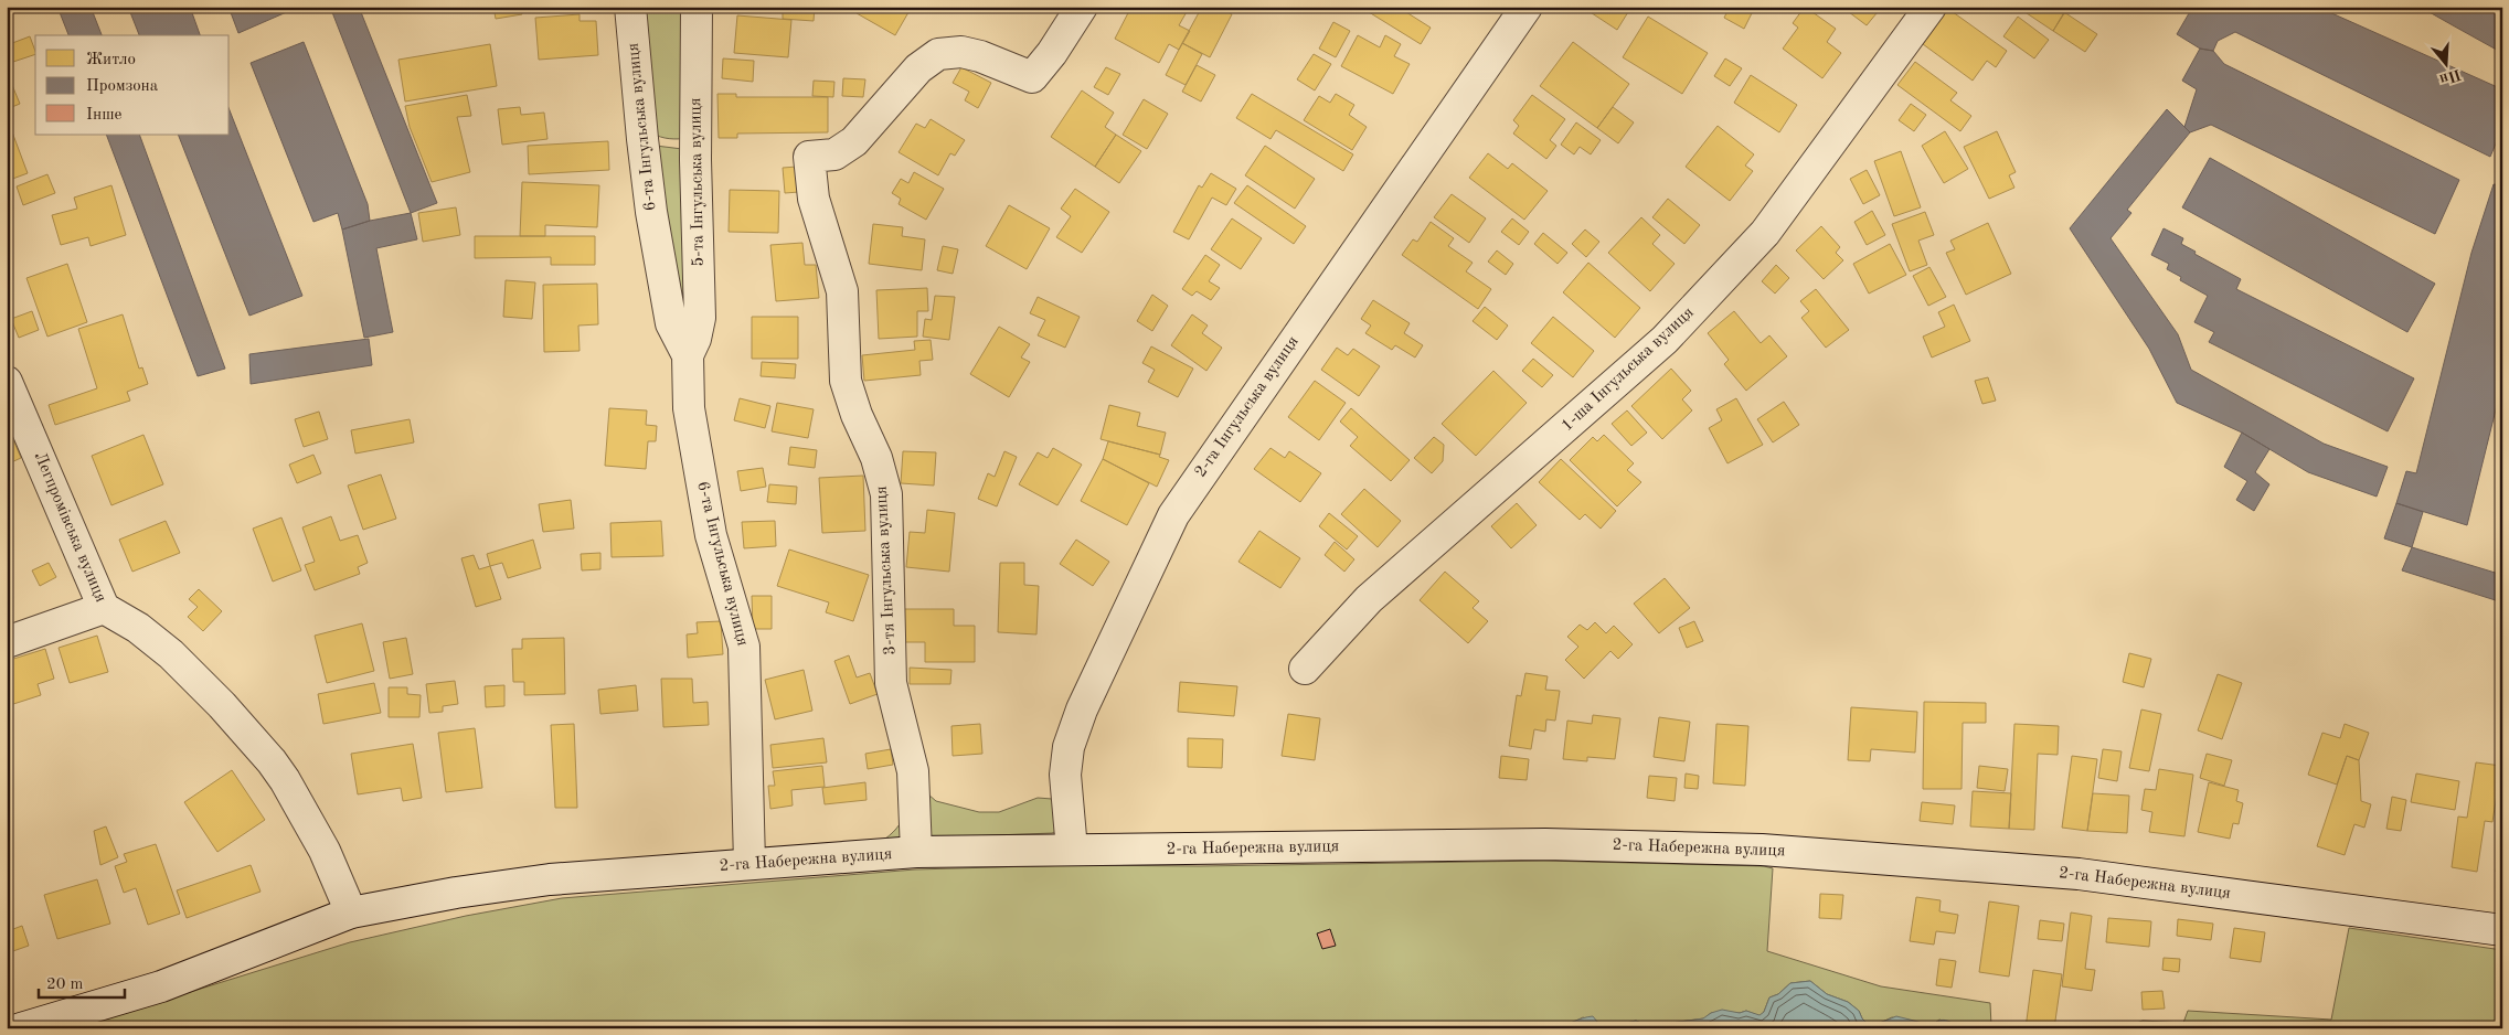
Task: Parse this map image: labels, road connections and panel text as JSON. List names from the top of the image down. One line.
{"streets":{"street":["6-та Інгульська вулиця","5-та Інгульська вулиця","1-ша Інгульська вулиця","2-га Інгульська вулиця","Легпромівська вулиця","3-тя Інгульська вулиця","2-га Набережна вулиця"]},"crossings":[["6-та Інгульська вулиця","5-та Інгульська вулиця"],["6-та Інгульська вулиця","2-га Набережна вулиця"],["2-га Інгульська вулиця","2-га Набережна вулиця"],["Легпромівська вулиця","2-га Набережна вулиця"],["3-тя Інгульська вулиця","2-га Набережна вулиця"]],"legend":["Житло","Промзона","Інше"],"scale_bar":"20 m","north":"bottom"}
